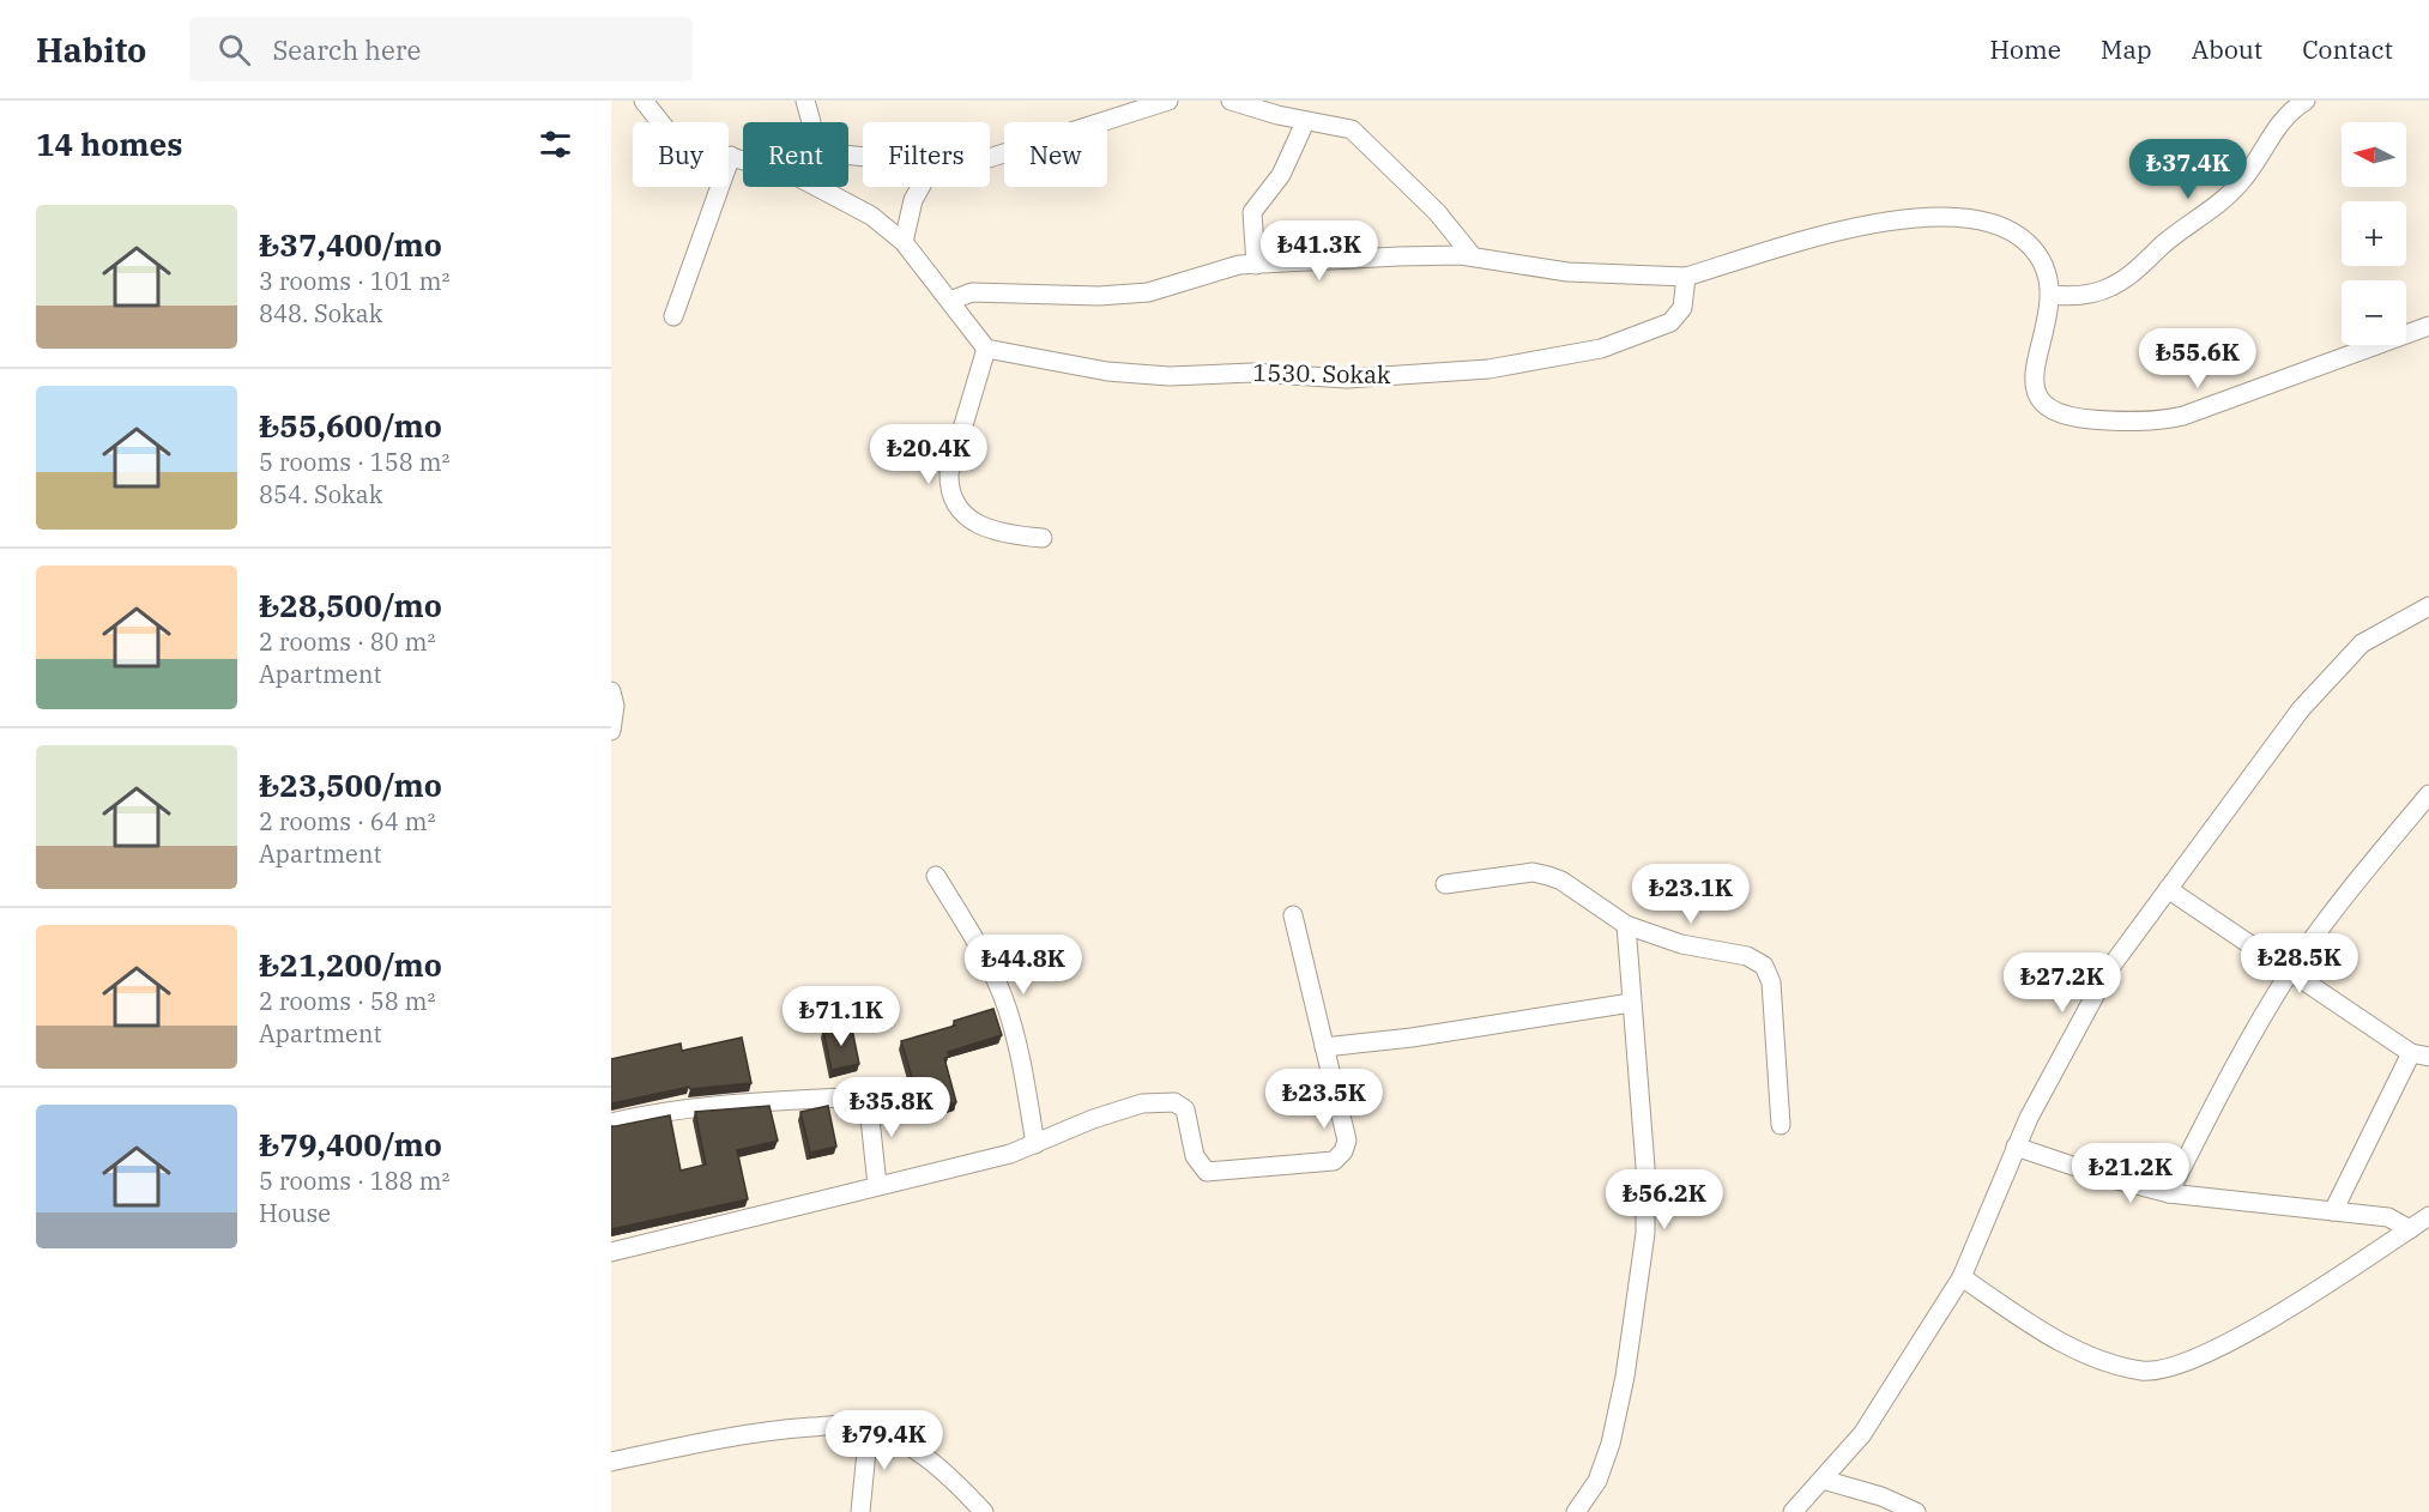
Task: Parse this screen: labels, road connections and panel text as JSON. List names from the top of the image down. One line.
{"streets":{"street":["1530. Sokak"]},"north":"left","page":{"header":"Habito","search":"Search here","nav":["Home","Map","About","Contact"],"heading":"14 homes","map_buttons":["+","−"],"chip":["Buy","Rent","Filters","New"],"price":["₺37.4K","₺41.3K","₺55.6K","₺20.4K","₺23.1K","₺28.5K","₺44.8K","₺27.2K","₺71.1K","₺23.5K","₺35.8K","₺21.2K","₺56.2K","₺79.4K"],"list":[{"name":"₺37,400/mo","note":"3 rooms · 101 m² · 848. Sokak"},{"name":"₺55,600/mo","note":"5 rooms · 158 m² · 854. Sokak"},{"name":"₺28,500/mo","note":"2 rooms · 80 m² · Apartment"},{"name":"₺23,500/mo","note":"2 rooms · 64 m² · Apartment"},{"name":"₺21,200/mo","note":"2 rooms · 58 m² · Apartment"},{"name":"₺79,400/mo","note":"5 rooms · 188 m² · House"}]}}
